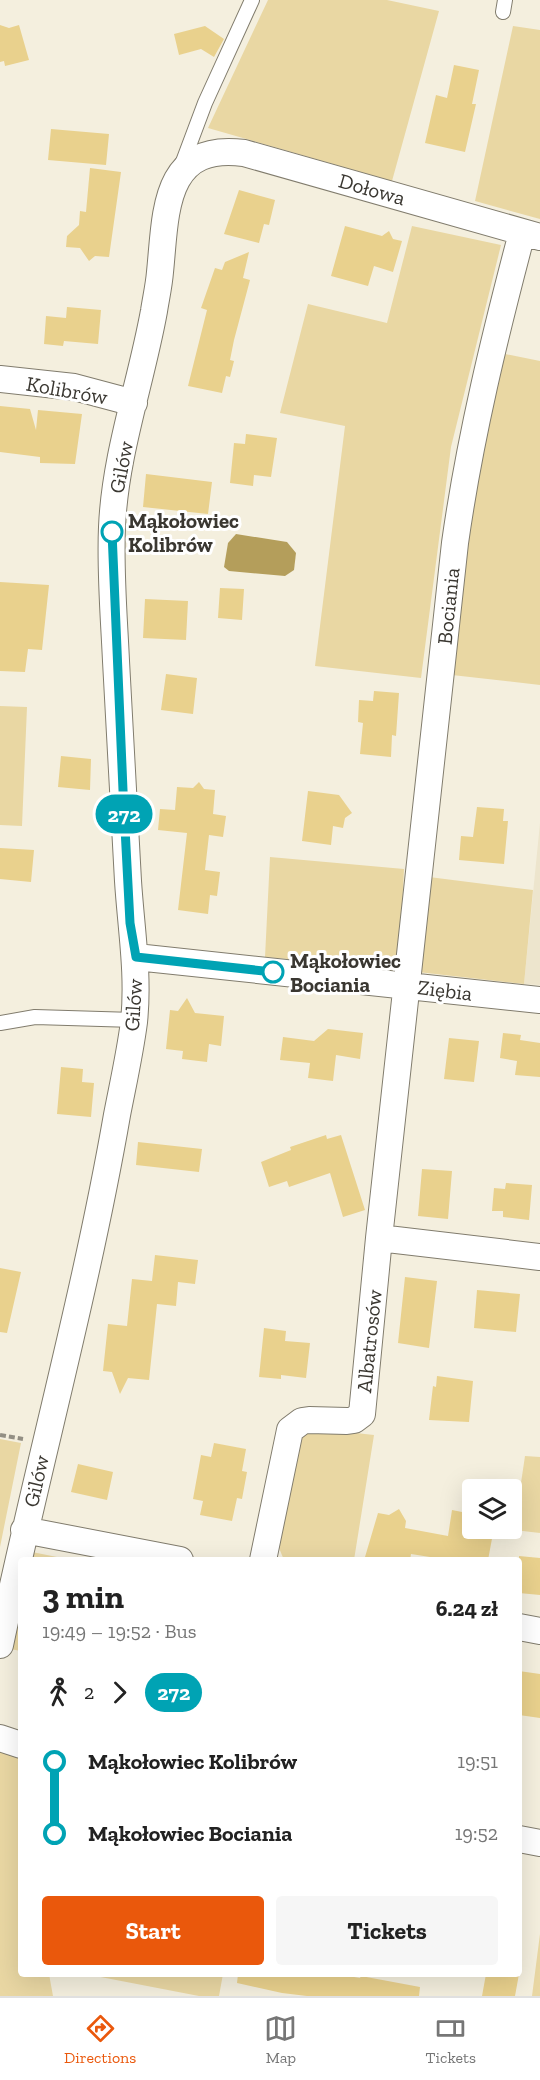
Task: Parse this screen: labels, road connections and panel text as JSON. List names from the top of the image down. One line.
{"streets":{"street":["Dołowa","Kolibrów","Gilów","Bociania","Ziębia","Albatrosów"]},"crossings":[["Dołowa","Gilów"],["Dołowa","Bociania"],["Kolibrów","Gilów"],["Gilów","Ziębia"],["Bociania","Ziębia"],["Bociania","Albatrosów"],["Ziębia","Albatrosów"]],"places":["Mąkołowiec Kolibrów","Mąkołowiec Bociania"],"lines":["bus line 272"],"page":{"on_map":"272","heading":["3 min","19:49 – 19:52 · Bus","6.24 zł"],"legs":["2","272"],"list":[{"name":"Mąkołowiec Kolibrów","value":"19:51"},{"name":"Mąkołowiec Bociania","value":"19:52"}],"buttons":["Start","Tickets"],"tabs":["Directions","Map","Tickets"]}}
